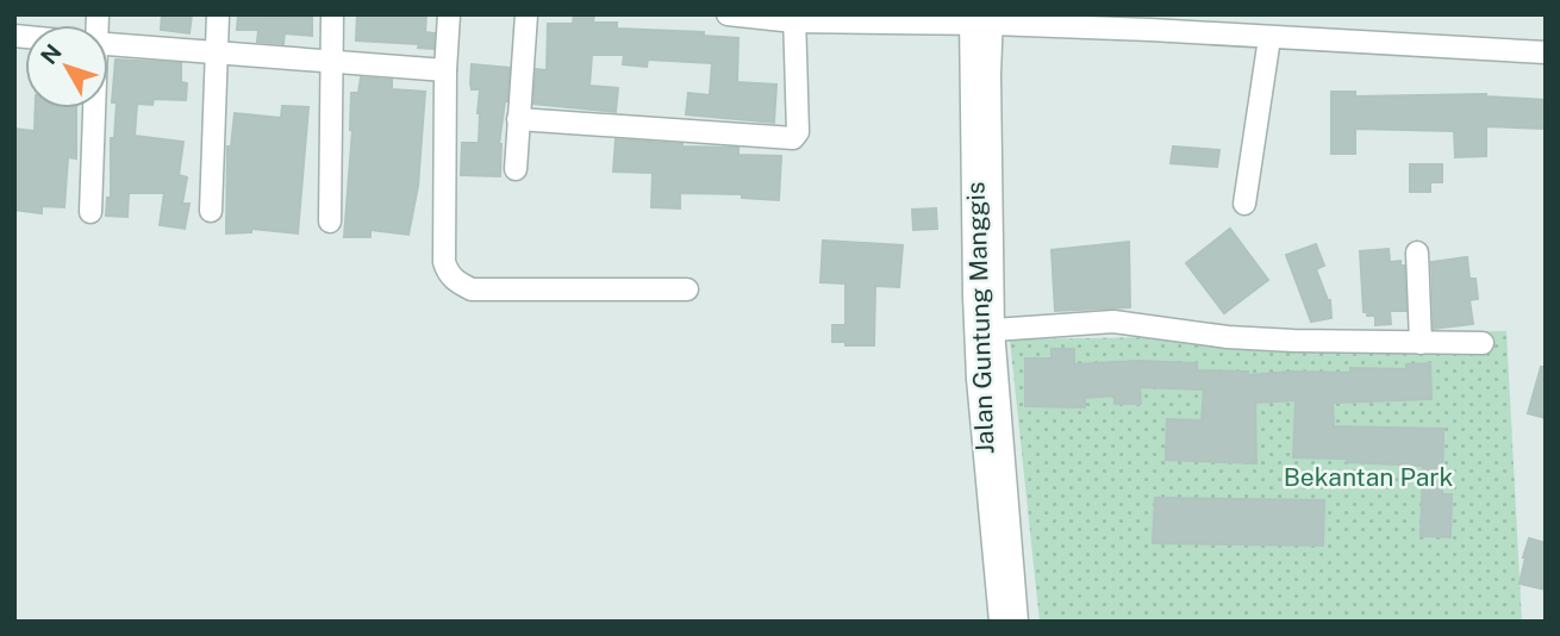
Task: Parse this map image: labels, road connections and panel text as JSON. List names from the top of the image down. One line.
{"streets":{"street":["Jalan Guntung Manggis"]},"parks":["Bekantan Park"],"north":"top left"}
